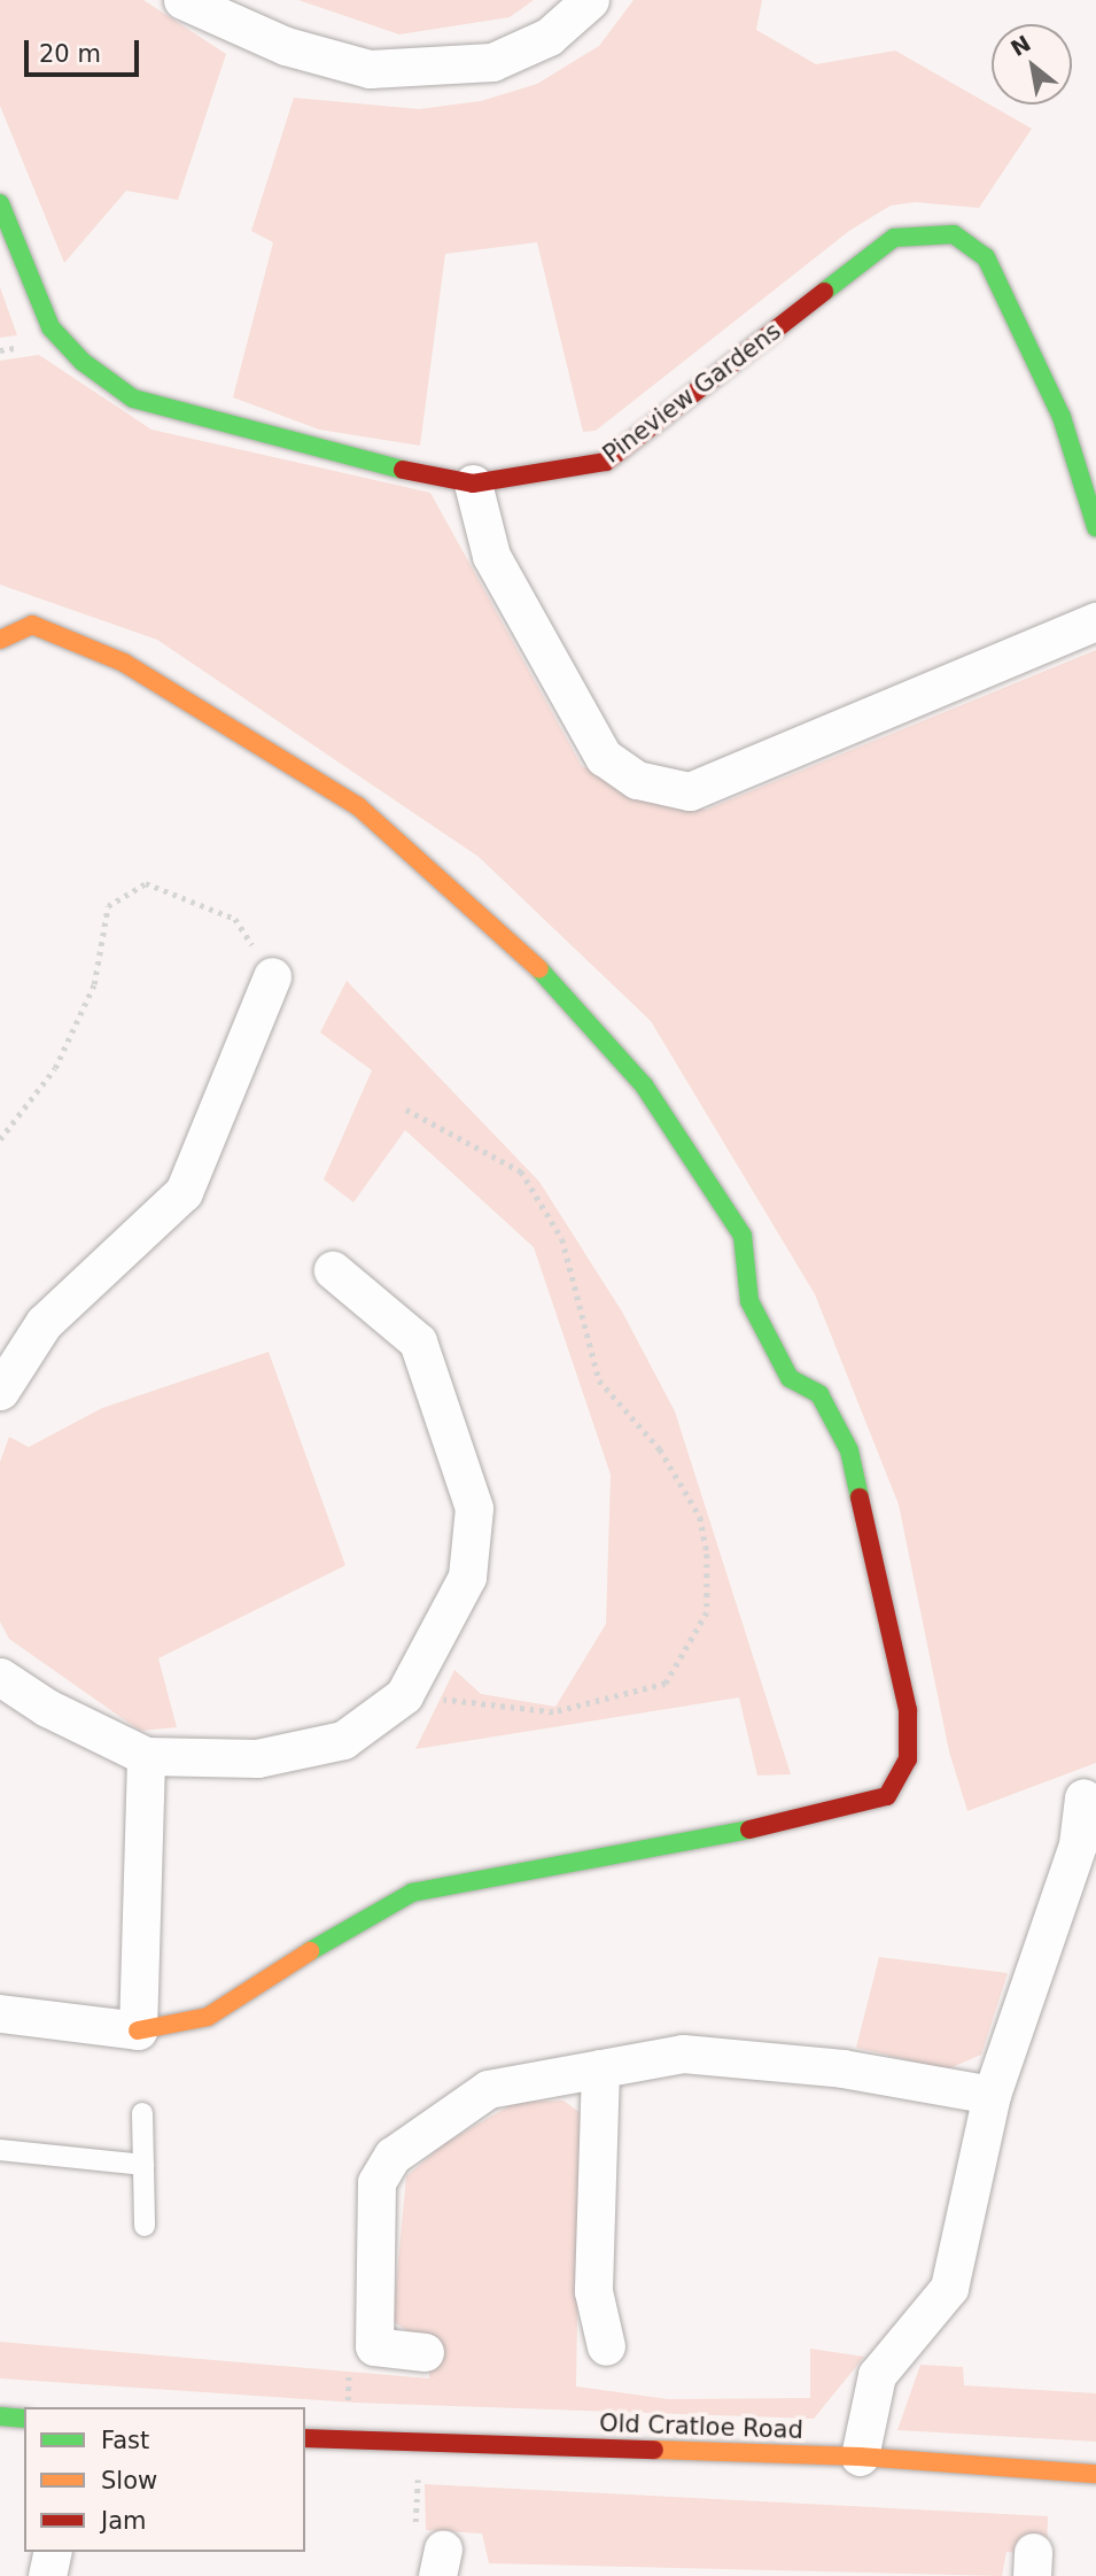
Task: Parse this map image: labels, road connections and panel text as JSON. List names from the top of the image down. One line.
{"streets":{"street":["Pineview Gardens","Old Cratloe Road"]},"legend":["Fast","Slow","Jam"],"scale_bar":"20 m","north":"top left"}
